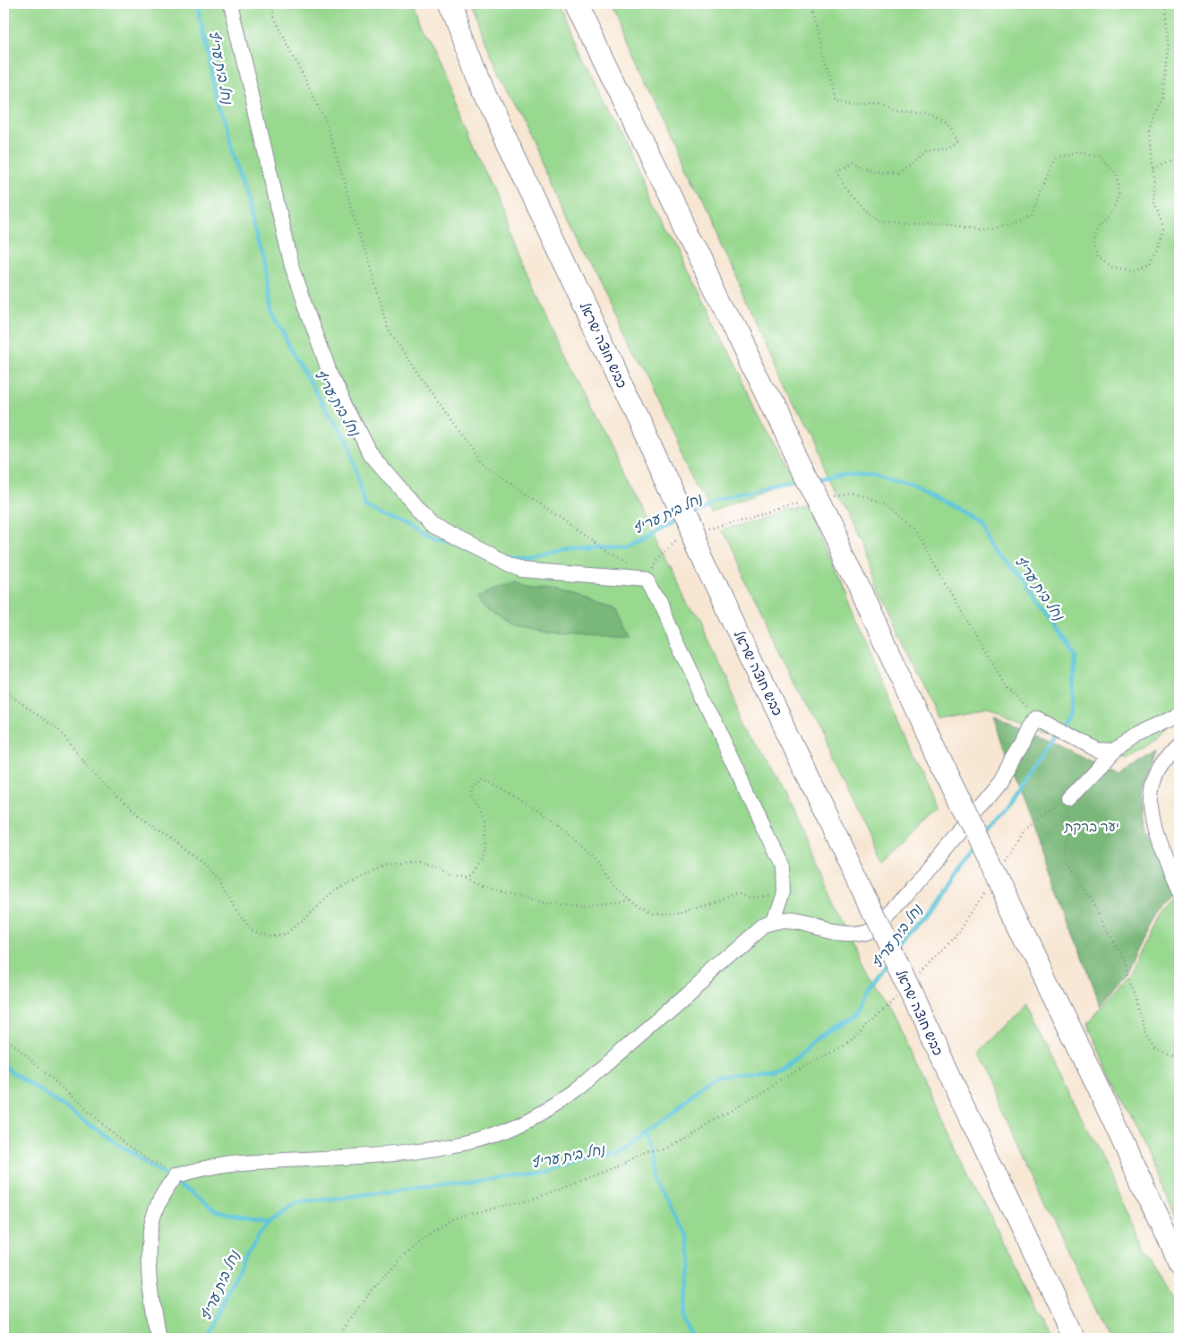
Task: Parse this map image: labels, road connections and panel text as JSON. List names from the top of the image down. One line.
{"streets":{"highway":["כביש חוצה ישראל"]},"water":["נחל בית עריף"],"parks":["יער ברקת"]}
